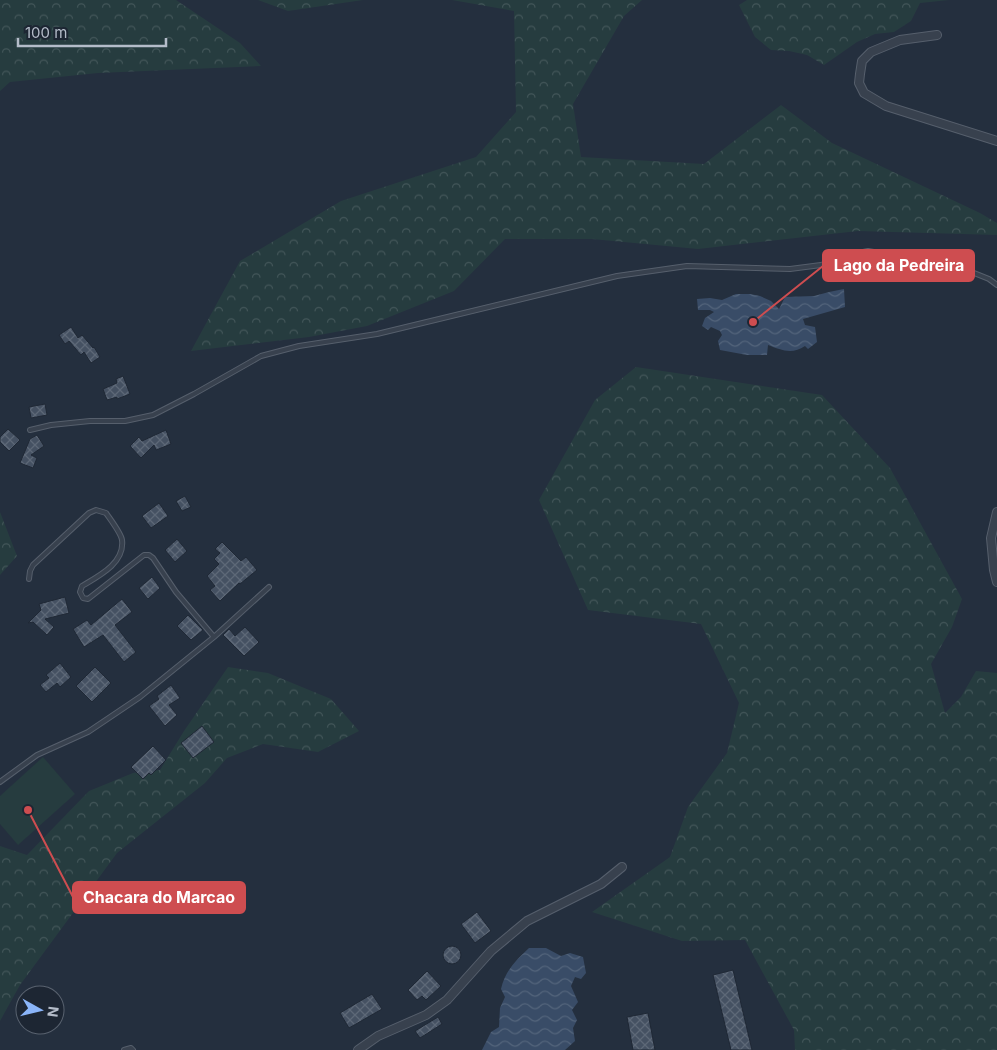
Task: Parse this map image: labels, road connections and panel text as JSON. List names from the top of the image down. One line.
{"places":["Lago da Pedreira","Chacara do Marcao"],"scale_bar":"100 m","north":"right"}
